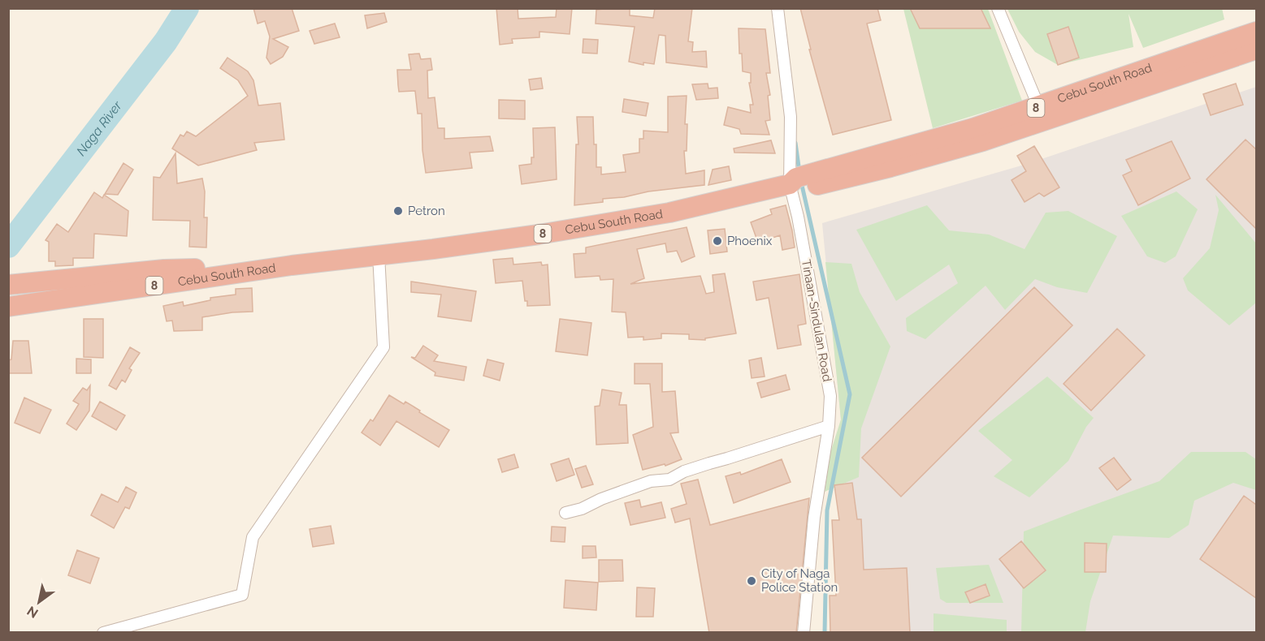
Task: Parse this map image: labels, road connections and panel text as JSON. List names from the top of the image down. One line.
{"streets":{"highway":["Cebu South Road","8"],"street":["Tinaan-Sindulan Road"]},"crossings":[["Cebu South Road","Tinaan-Sindulan Road"]],"water":["Naga River"],"places":["Petron","Phoenix","City of Naga Police Station"],"north":"bottom left"}
